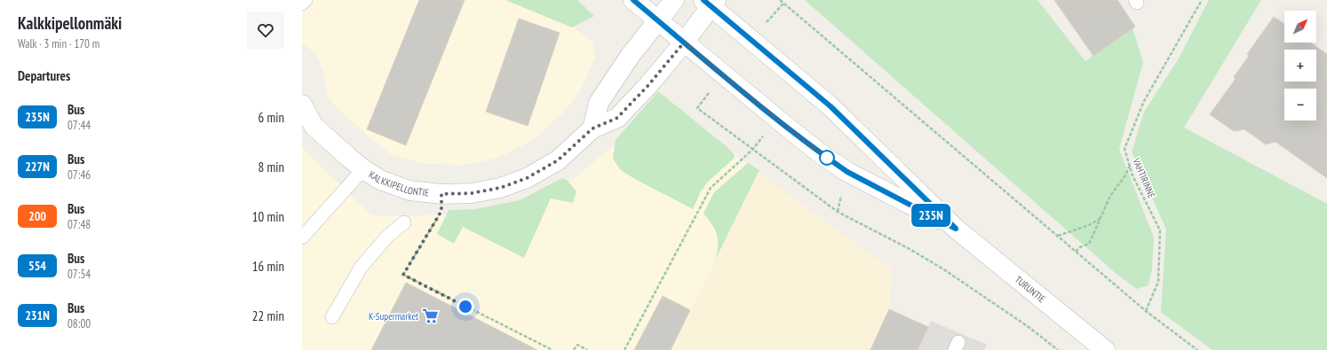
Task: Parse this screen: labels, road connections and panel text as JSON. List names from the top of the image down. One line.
{"streets":{"main road":["KALKKIPELLONTIE","TURUNTIE"],"path":["VAHTIRINNE"]},"crossings":[["KALKKIPELLONTIE","TURUNTIE"]],"places":{"supermarket":["K-Supermarket"]},"lines":["bus line 235N"],"north":"top right","page":{"heading":[["Kalkkipellonmäki","Walk · 3 min · 170 m"],"Departures"],"on_map":"235N","map_buttons":["+","−"],"list":[{"mark":"235N","name":"Bus","note":"07:44","value":"6 min"},{"mark":"227N","name":"Bus","note":"07:46","value":"8 min"},{"mark":"200","name":"Bus","note":"07:48","value":"10 min"},{"mark":"554","name":"Bus","note":"07:54","value":"16 min"},{"mark":"231N","name":"Bus","note":"08:00","value":"22 min"}]}}
